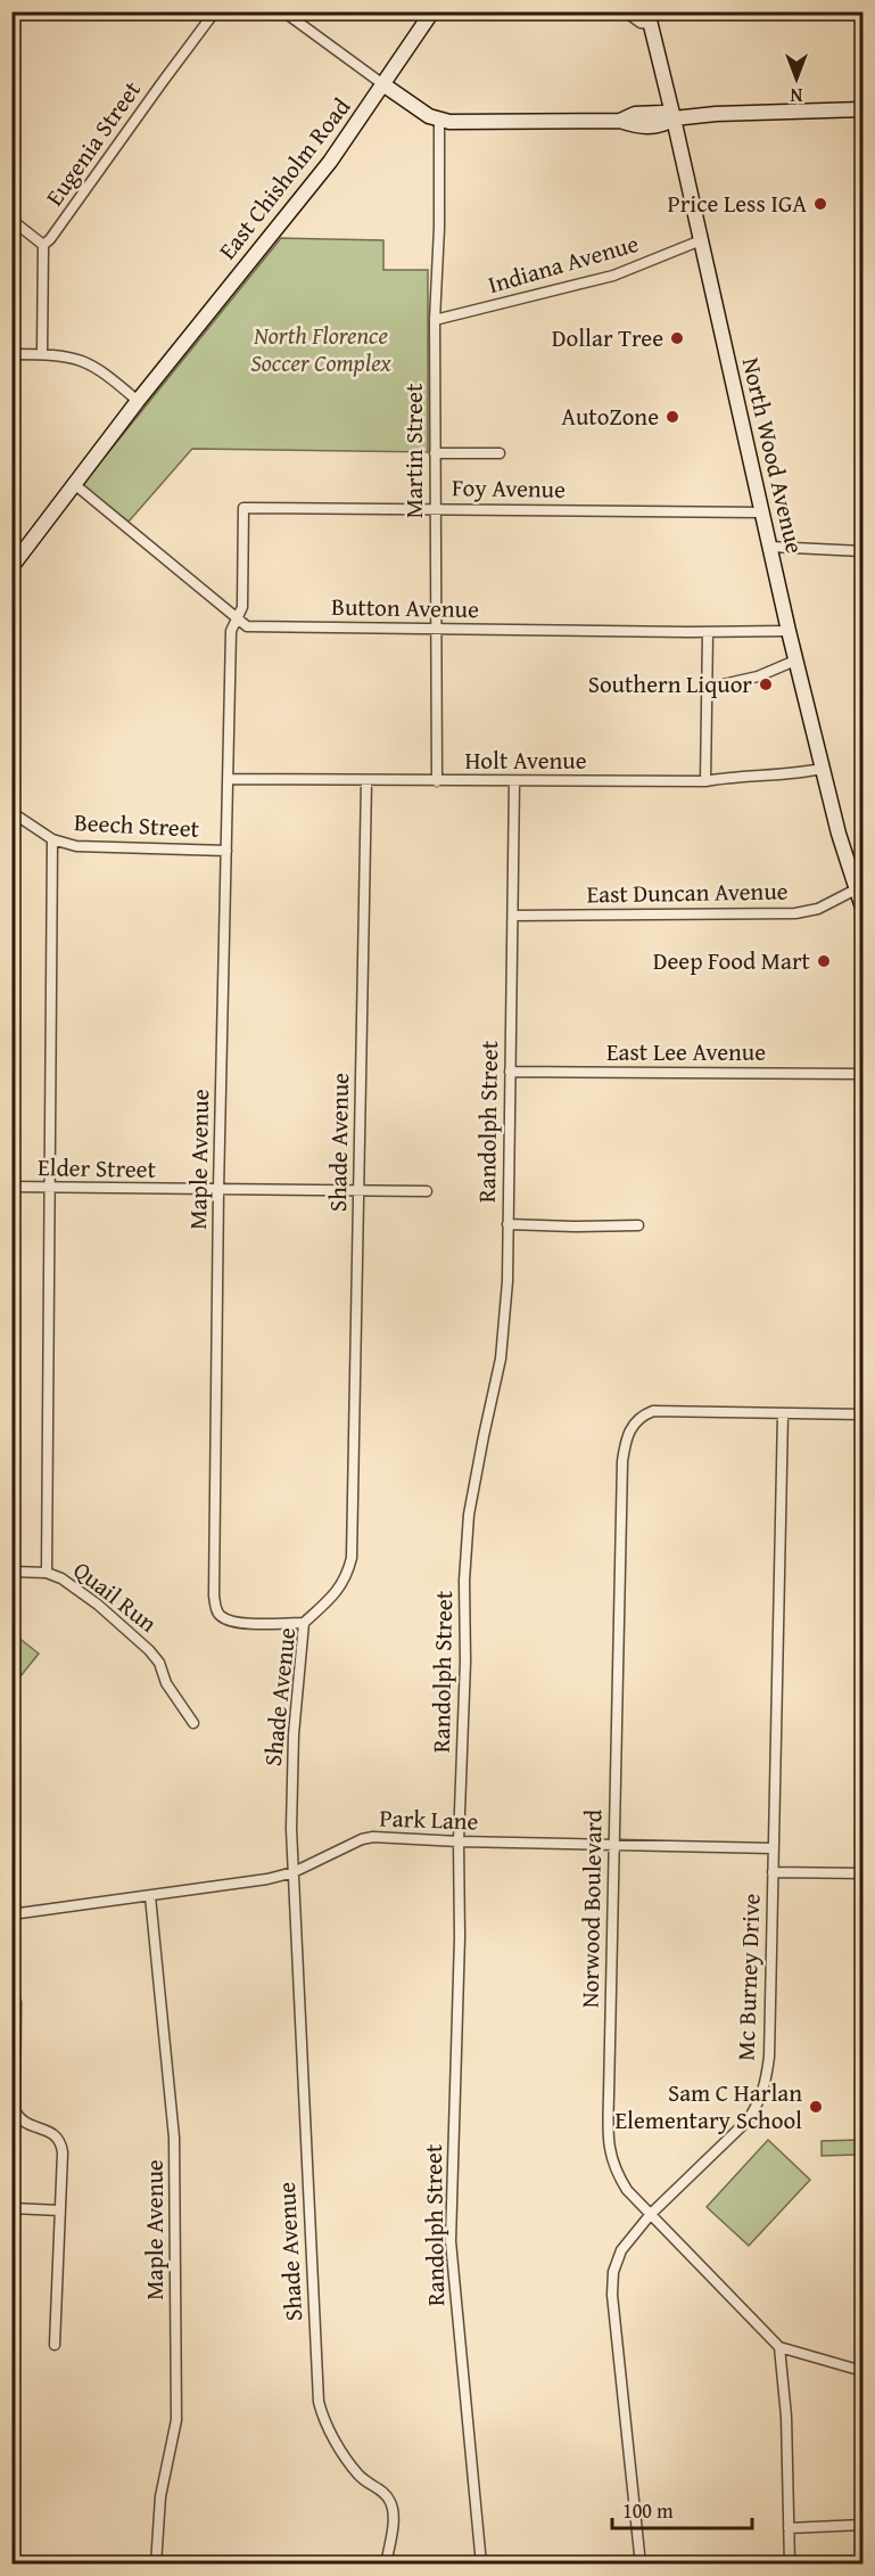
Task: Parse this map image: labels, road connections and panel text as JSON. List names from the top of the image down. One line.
{"streets":{"main road":["East Chisholm Road","North Wood Avenue"],"street":["Eugenia Street","Indiana Avenue","Martin Street","Foy Avenue","Button Avenue","Holt Avenue","Beech Street","East Duncan Avenue","East Lee Avenue","Randolph Street","Shade Avenue","Maple Avenue","Elder Street","Quail Run","Park Lane","Norwood Boulevard","Mc Burney Drive"]},"crossings":[["East Chisholm Road","Button Avenue"],["Indiana Avenue","Martin Street"],["Indiana Avenue","North Wood Avenue"],["Martin Street","Foy Avenue"],["Martin Street","Button Avenue"],["Martin Street","Holt Avenue"],["North Wood Avenue","Foy Avenue"],["North Wood Avenue","Button Avenue"],["North Wood Avenue","Holt Avenue"],["North Wood Avenue","East Duncan Avenue"],["Foy Avenue","Button Avenue"],["Foy Avenue","Maple Avenue"],["Button Avenue","Maple Avenue"],["Holt Avenue","Randolph Street"],["Holt Avenue","Shade Avenue"],["Holt Avenue","Maple Avenue"],["Beech Street","Maple Avenue"],["East Duncan Avenue","Randolph Street"],["East Lee Avenue","Randolph Street"],["Randolph Street","Park Lane"],["Shade Avenue","Maple Avenue"],["Shade Avenue","Elder Street"],["Shade Avenue","Park Lane"],["Maple Avenue","Elder Street"],["Maple Avenue","Park Lane"],["Park Lane","Norwood Boulevard"],["Park Lane","Mc Burney Drive"],["Norwood Boulevard","Mc Burney Drive"]],"parks":["North Florence Soccer Complex"],"places":["Price Less IGA","Dollar Tree","AutoZone","Southern Liquor","Deep Food Mart","Sam C Harlan Elementary School"],"scale_bar":"100 m","north":"bottom"}
